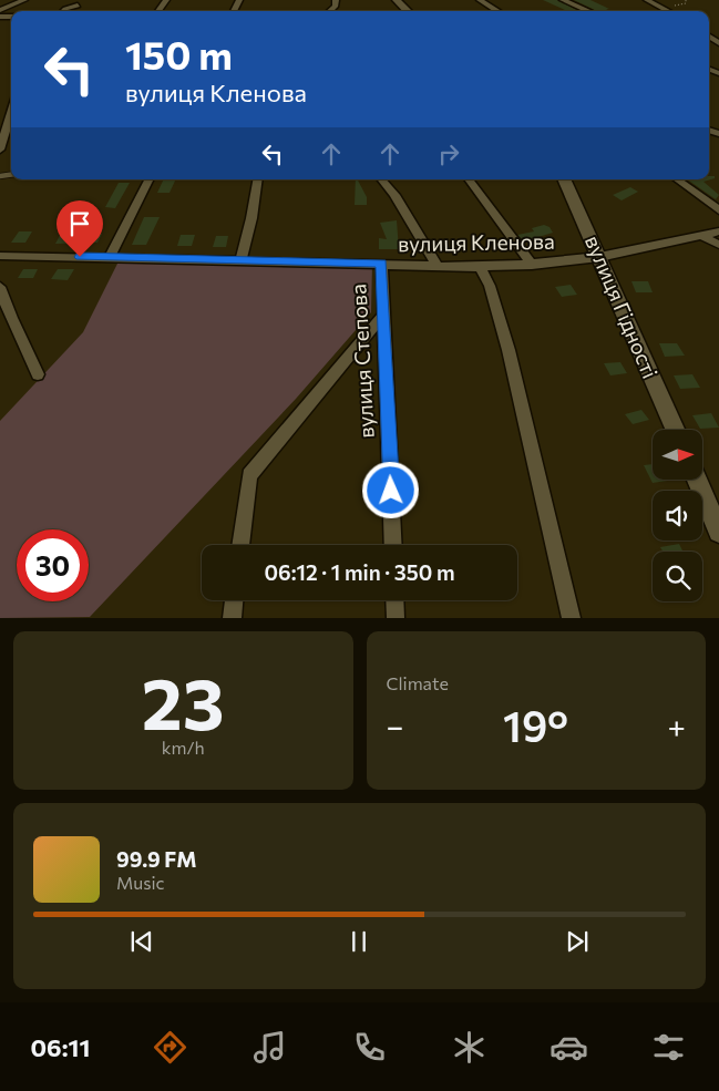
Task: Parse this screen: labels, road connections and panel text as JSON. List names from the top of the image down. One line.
{"streets":{"street":["вулиця Кленова","вулиця Гідності","вулиця Степова"]},"crossings":[["вулиця Кленова","вулиця Гідності"],["вулиця Кленова","вулиця Степова"]],"north":"right","page":{"turn":["150 m","вулиця Кленова"],"limit":"30","trip":"06:12 · 1 min · 350 m","tile":[["23","km/h"],"Climate"],"heat":["−","19°","+"],"song":["99.9 FM","Music"],"tabs":"06:11"}}
